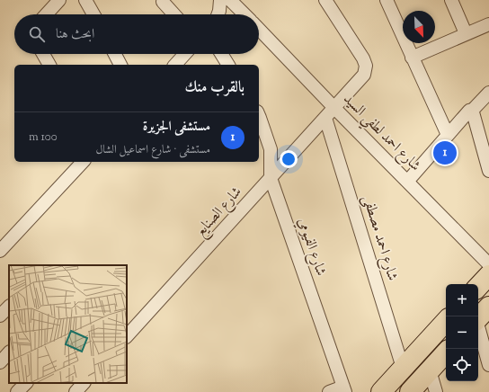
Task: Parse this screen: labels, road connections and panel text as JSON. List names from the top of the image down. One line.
{"streets":{"street":["شارع احمد لطفي السيد","شارع الصنايع","شارع احمد مصطفى","شارع الفيومي"]},"crossings":[["شارع احمد لطفي السيد","شارع الصنايع"],["شارع الصنايع","شارع احمد مصطفى"],["شارع الصنايع","شارع الفيومي"]],"north":"bottom right","page":{"search":"ابحث هنا","heading":"بالقرب منك","list":[{"mark":"1","name":"مستشفى الجزيرة","note":"مستشفى · شارع اسماعيل الشال","value":"100 m"}],"pins":"1","map_buttons":["+","−"]}}
